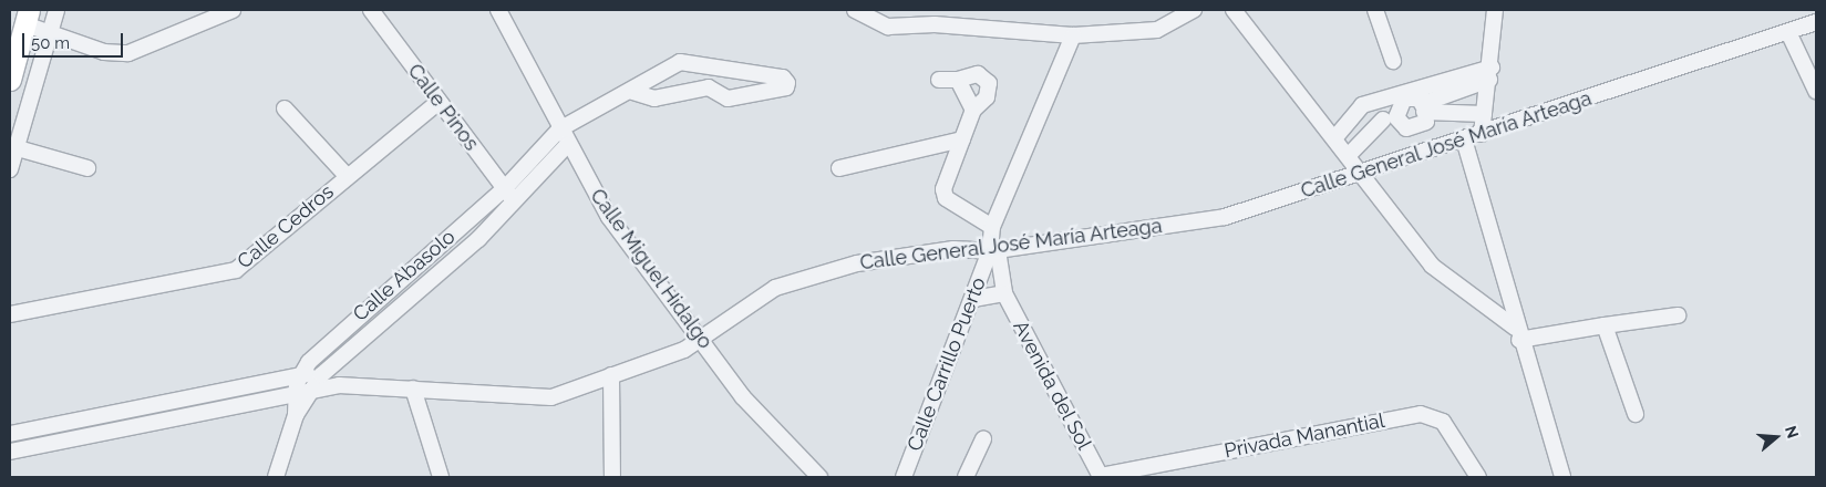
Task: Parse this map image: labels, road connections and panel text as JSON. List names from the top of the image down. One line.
{"streets":{"street":["Calle Pinos","Calle General José María Arteaga","Calle Cedros","Calle Miguel Hidalgo","Calle Abasolo","Calle Carrillo Puerto","Avenida del Sol","Privada Manantial"]},"crossings":[["Calle Pinos","Calle Cedros"],["Calle Pinos","Calle Abasolo"],["Calle General José María Arteaga","Calle Miguel Hidalgo"],["Calle General José María Arteaga","Calle Abasolo"],["Calle General José María Arteaga","Calle Carrillo Puerto"],["Calle General José María Arteaga","Avenida del Sol"],["Calle Miguel Hidalgo","Calle Abasolo"],["Calle Carrillo Puerto","Avenida del Sol"],["Avenida del Sol","Privada Manantial"]],"scale_bar":"50 m","north":"right"}
